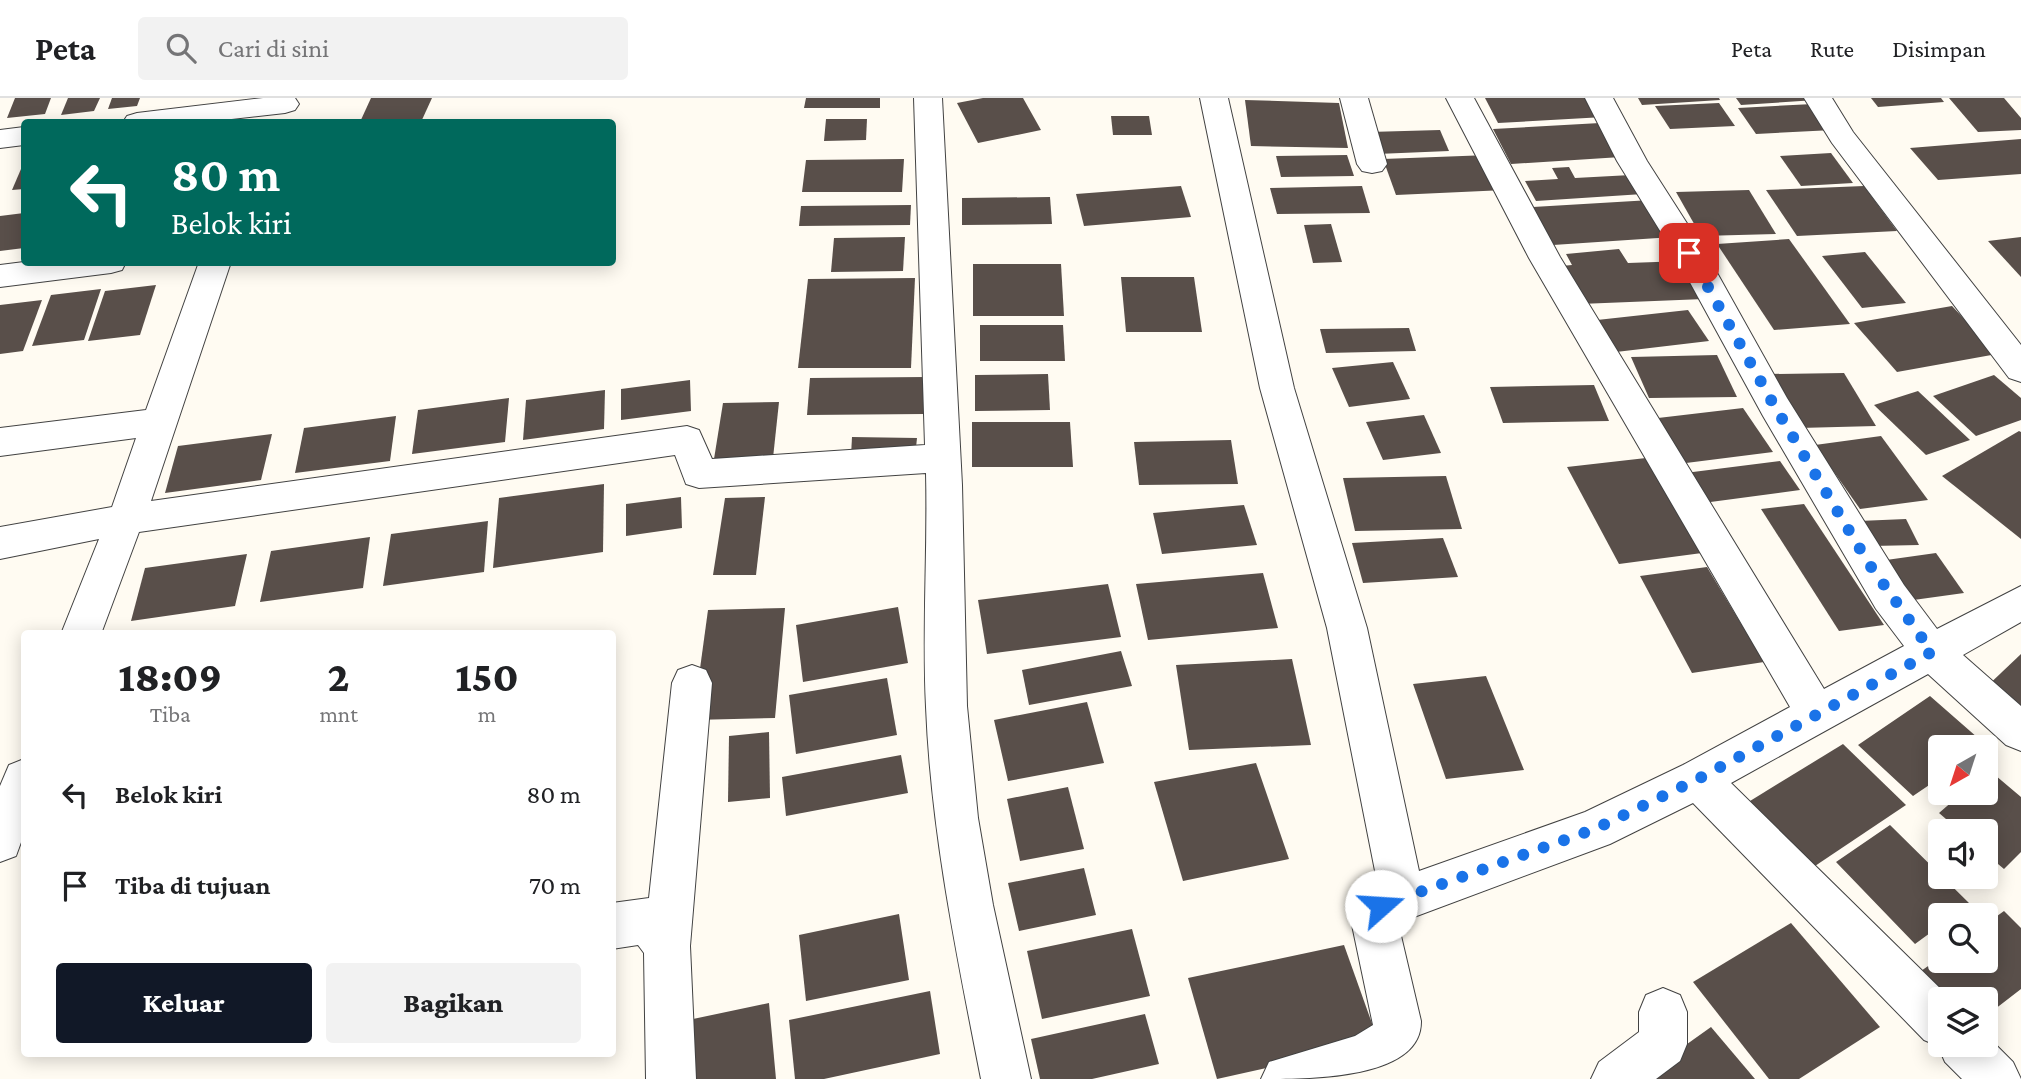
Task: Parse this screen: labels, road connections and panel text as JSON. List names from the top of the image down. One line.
{"north":"bottom left","page":{"header":"Peta","search":"Cari di sini","nav":["Peta","Rute","Disimpan"],"turn":["80 m","Belok kiri"],"eta":["18:09","Tiba","2","mnt","150","m"],"list":[{"name":"Belok kiri","value":"80 m"},{"name":"Tiba di tujuan","value":"70 m"}],"buttons":["Keluar","Bagikan"]}}
